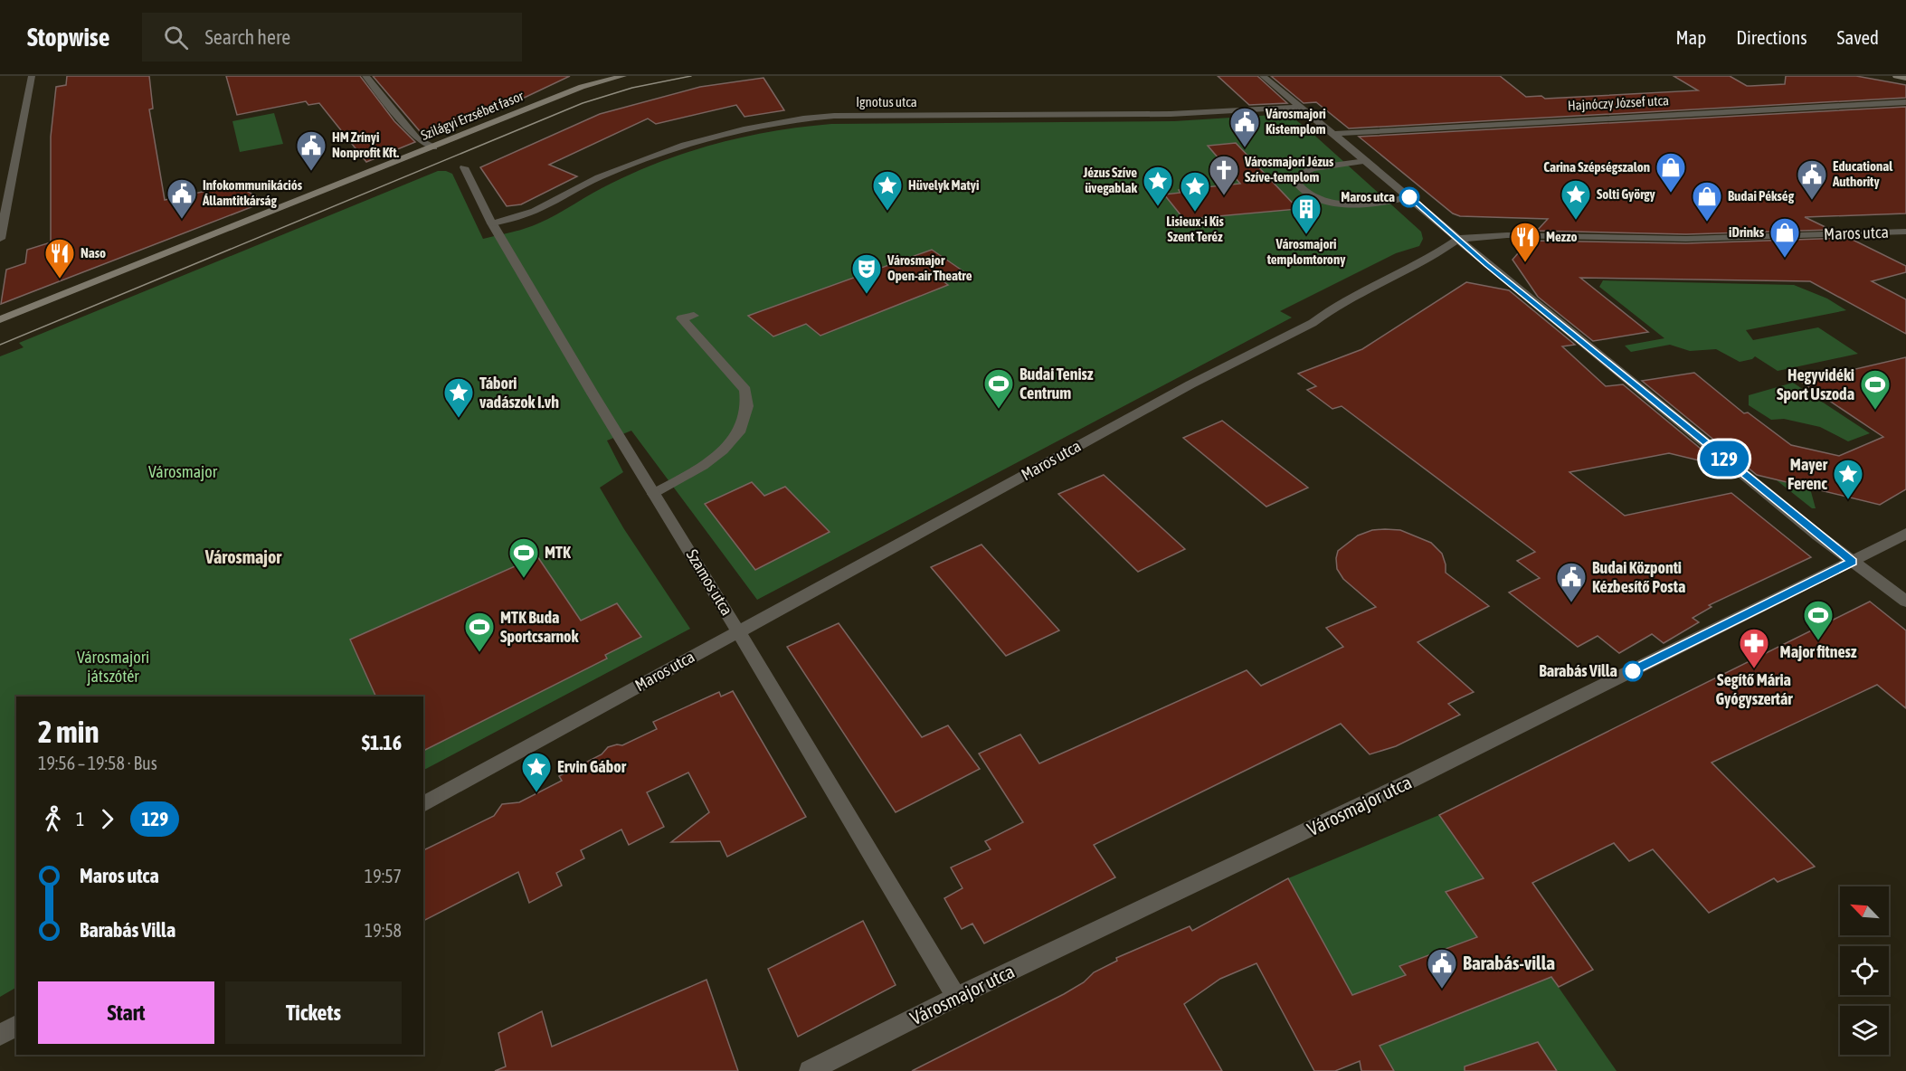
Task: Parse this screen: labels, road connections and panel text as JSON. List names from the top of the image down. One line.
{"streets":{"main road":["Szilágyi Erzsébet fasor"],"street":["Ignotus utca","Hajnóczy József utca","Maros utca","Szamos utca","Városmajor utca"]},"crossings":[["Ignotus utca","Szamos utca"],["Maros utca","Szamos utca"],["Szamos utca","Városmajor utca"]],"districts":["Városmajor"],"parks":["Városmajor","Városmajori játszótér"],"places":{"public building":["Városmajori Kistemplom","HM Zrínyi Nonprofit Kft.","Educational Authority","Infokommunikációs Államtitkárság","Budai Központi Kézbesítő Posta","Barabás-villa"],"shop":["Carina Szépségszalon","Budai Pékség","iDrinks"],"church":["Városmajori Jézus Szíve-templom"],"other":["Maros utca","Barabás Villa"],"place":["Jézus Szíve üvegablak","Hüvelyk Matyi","Lisieux-i Kis Szent Teréz","Solti György","Tábori vadászok I.vh","Mayer Ferenc","Ervin Gábor"],"building":["Városmajori templomtorony"],"restaurant":["Mezzo","Naso"],"theatre":["Városmajor Open-air Theatre"],"sports":["Budai Tenisz Centrum","Hegyvidéki Sport Uszoda","MTK","Major fitnesz","MTK Buda Sportcsarnok"],"pharmacy":["Segítő Mária Gyógyszertár"]},"lines":["bus line 129"],"north":"top left","page":{"header":"Stopwise","search":"Search here","nav":["Map","Directions","Saved"],"on_map":"129","heading":["2 min","19:56 – 19:58 · Bus","$1.16"],"legs":["1","129"],"list":[{"name":"Maros utca","value":"19:57"},{"name":"Barabás Villa","value":"19:58"}],"buttons":["Start","Tickets"]}}
